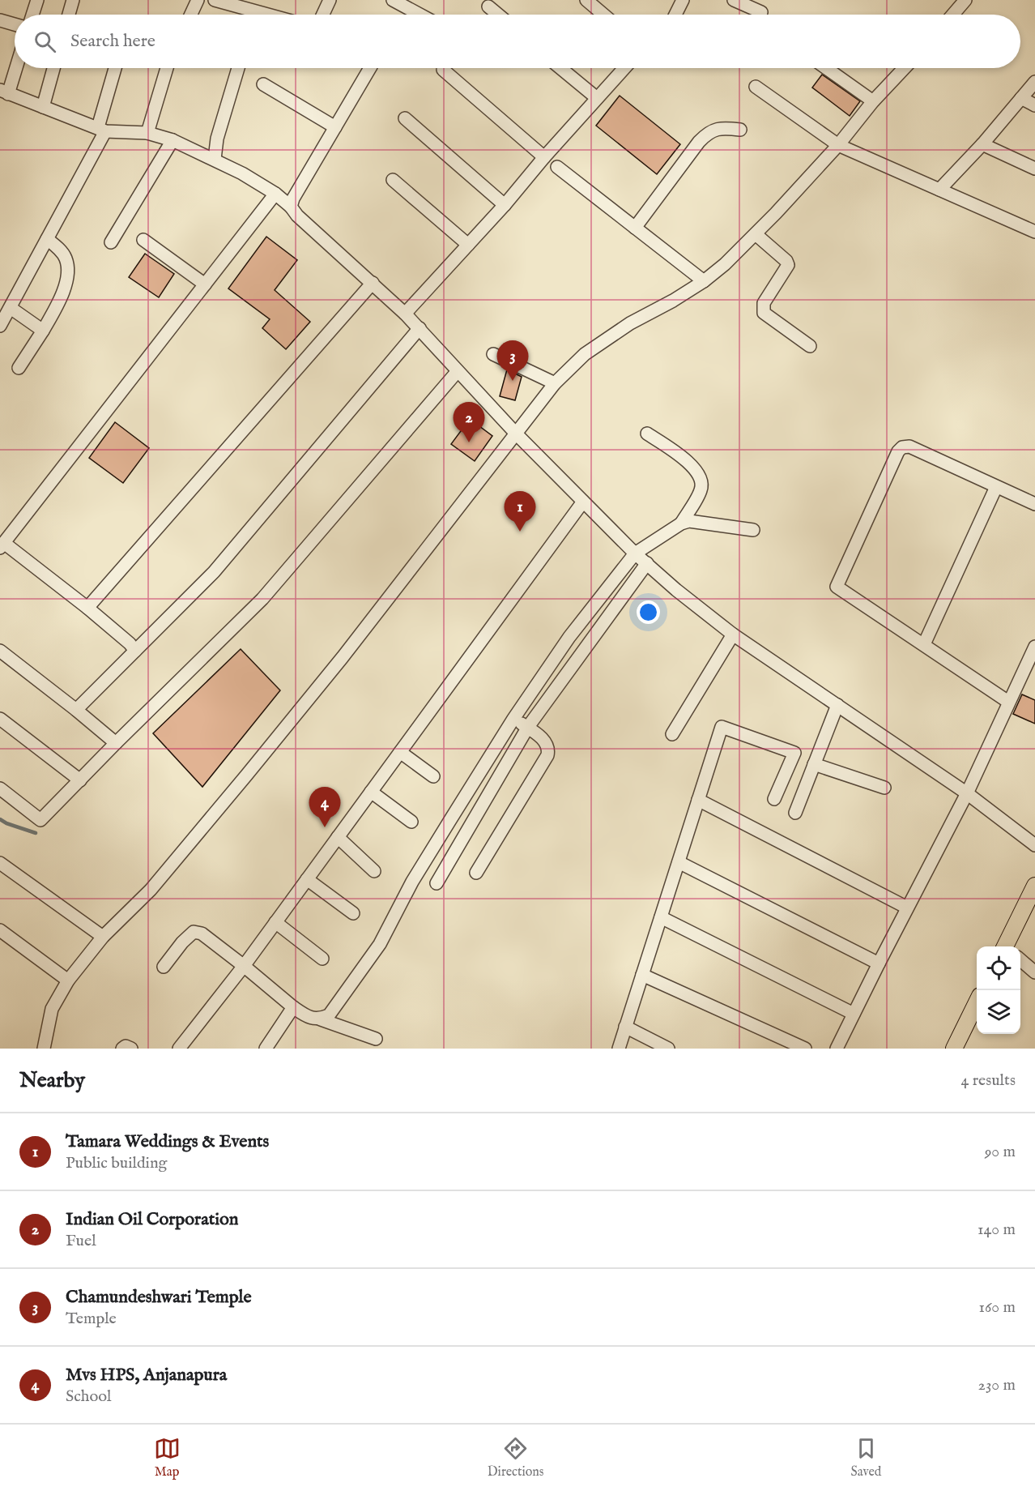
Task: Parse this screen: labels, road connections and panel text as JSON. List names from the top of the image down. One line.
{"page":{"search":"Search here","pins":["3","2","1","4"],"heading":["Nearby","4 results"],"list":[{"mark":"1","name":"Tamara Weddings & Events","note":"Public building","value":"90 m"},{"mark":"2","name":"Indian Oil Corporation","note":"Fuel","value":"140 m"},{"mark":"3","name":"Chamundeshwari Temple","note":"Temple","value":"160 m"},{"mark":"4","name":"Mvs HPS, Anjanapura","note":"School","value":"230 m"}],"nav":["Map","Directions","Saved"]}}
